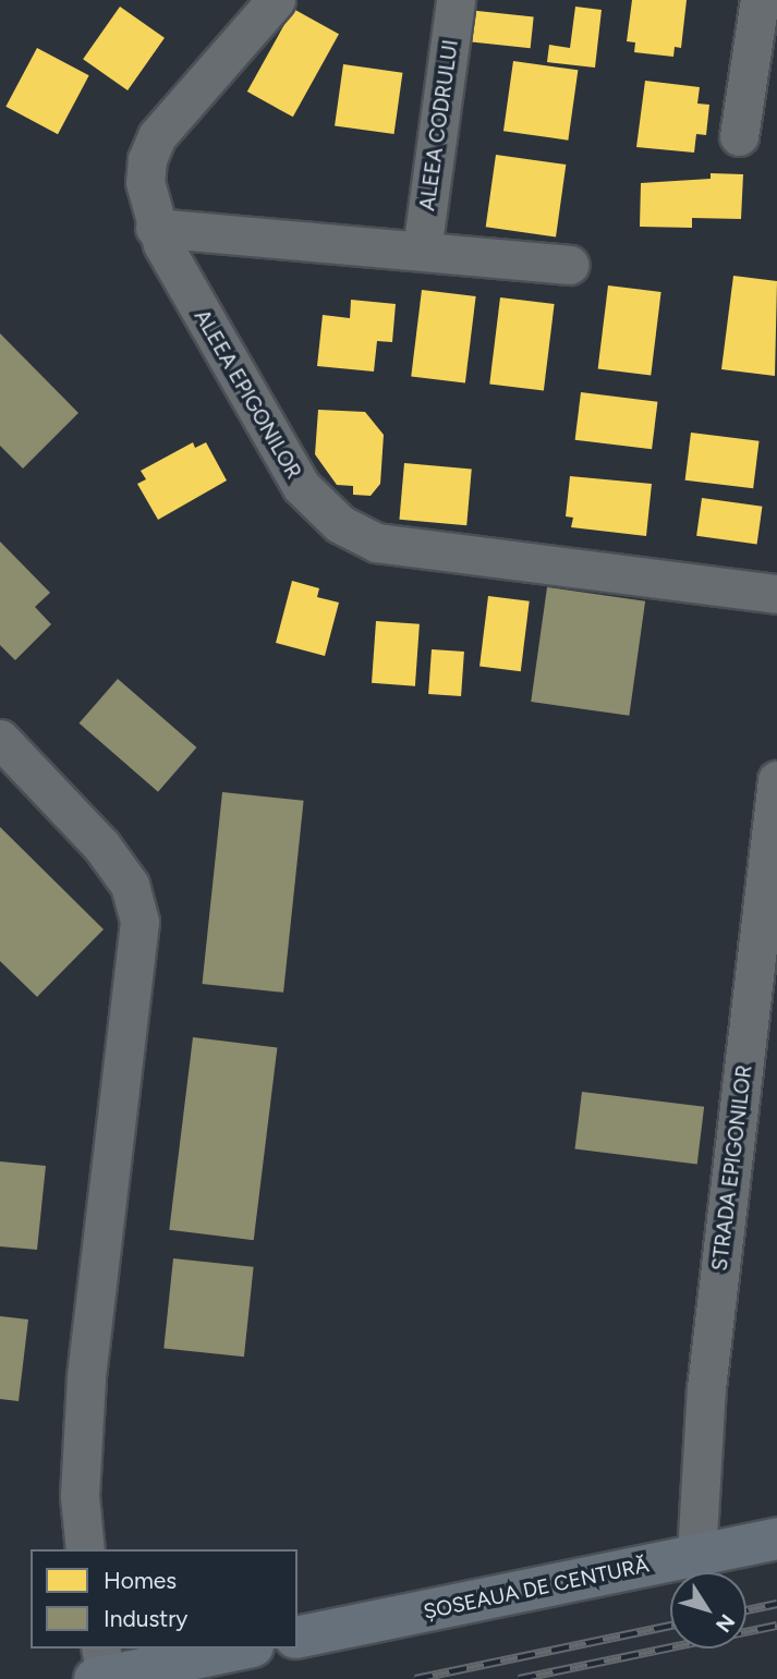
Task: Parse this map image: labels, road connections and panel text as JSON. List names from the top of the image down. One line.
{"streets":{"main road":["ȘOSEAUA DE CENTURĂ"],"street":["ALEEA CODRULUI","ALEEA EPIGONILOR","STRADA EPIGONILOR"]},"crossings":[["STRADA EPIGONILOR","ȘOSEAUA DE CENTURĂ"]],"legend":["Homes","Industry"],"north":"bottom right"}
